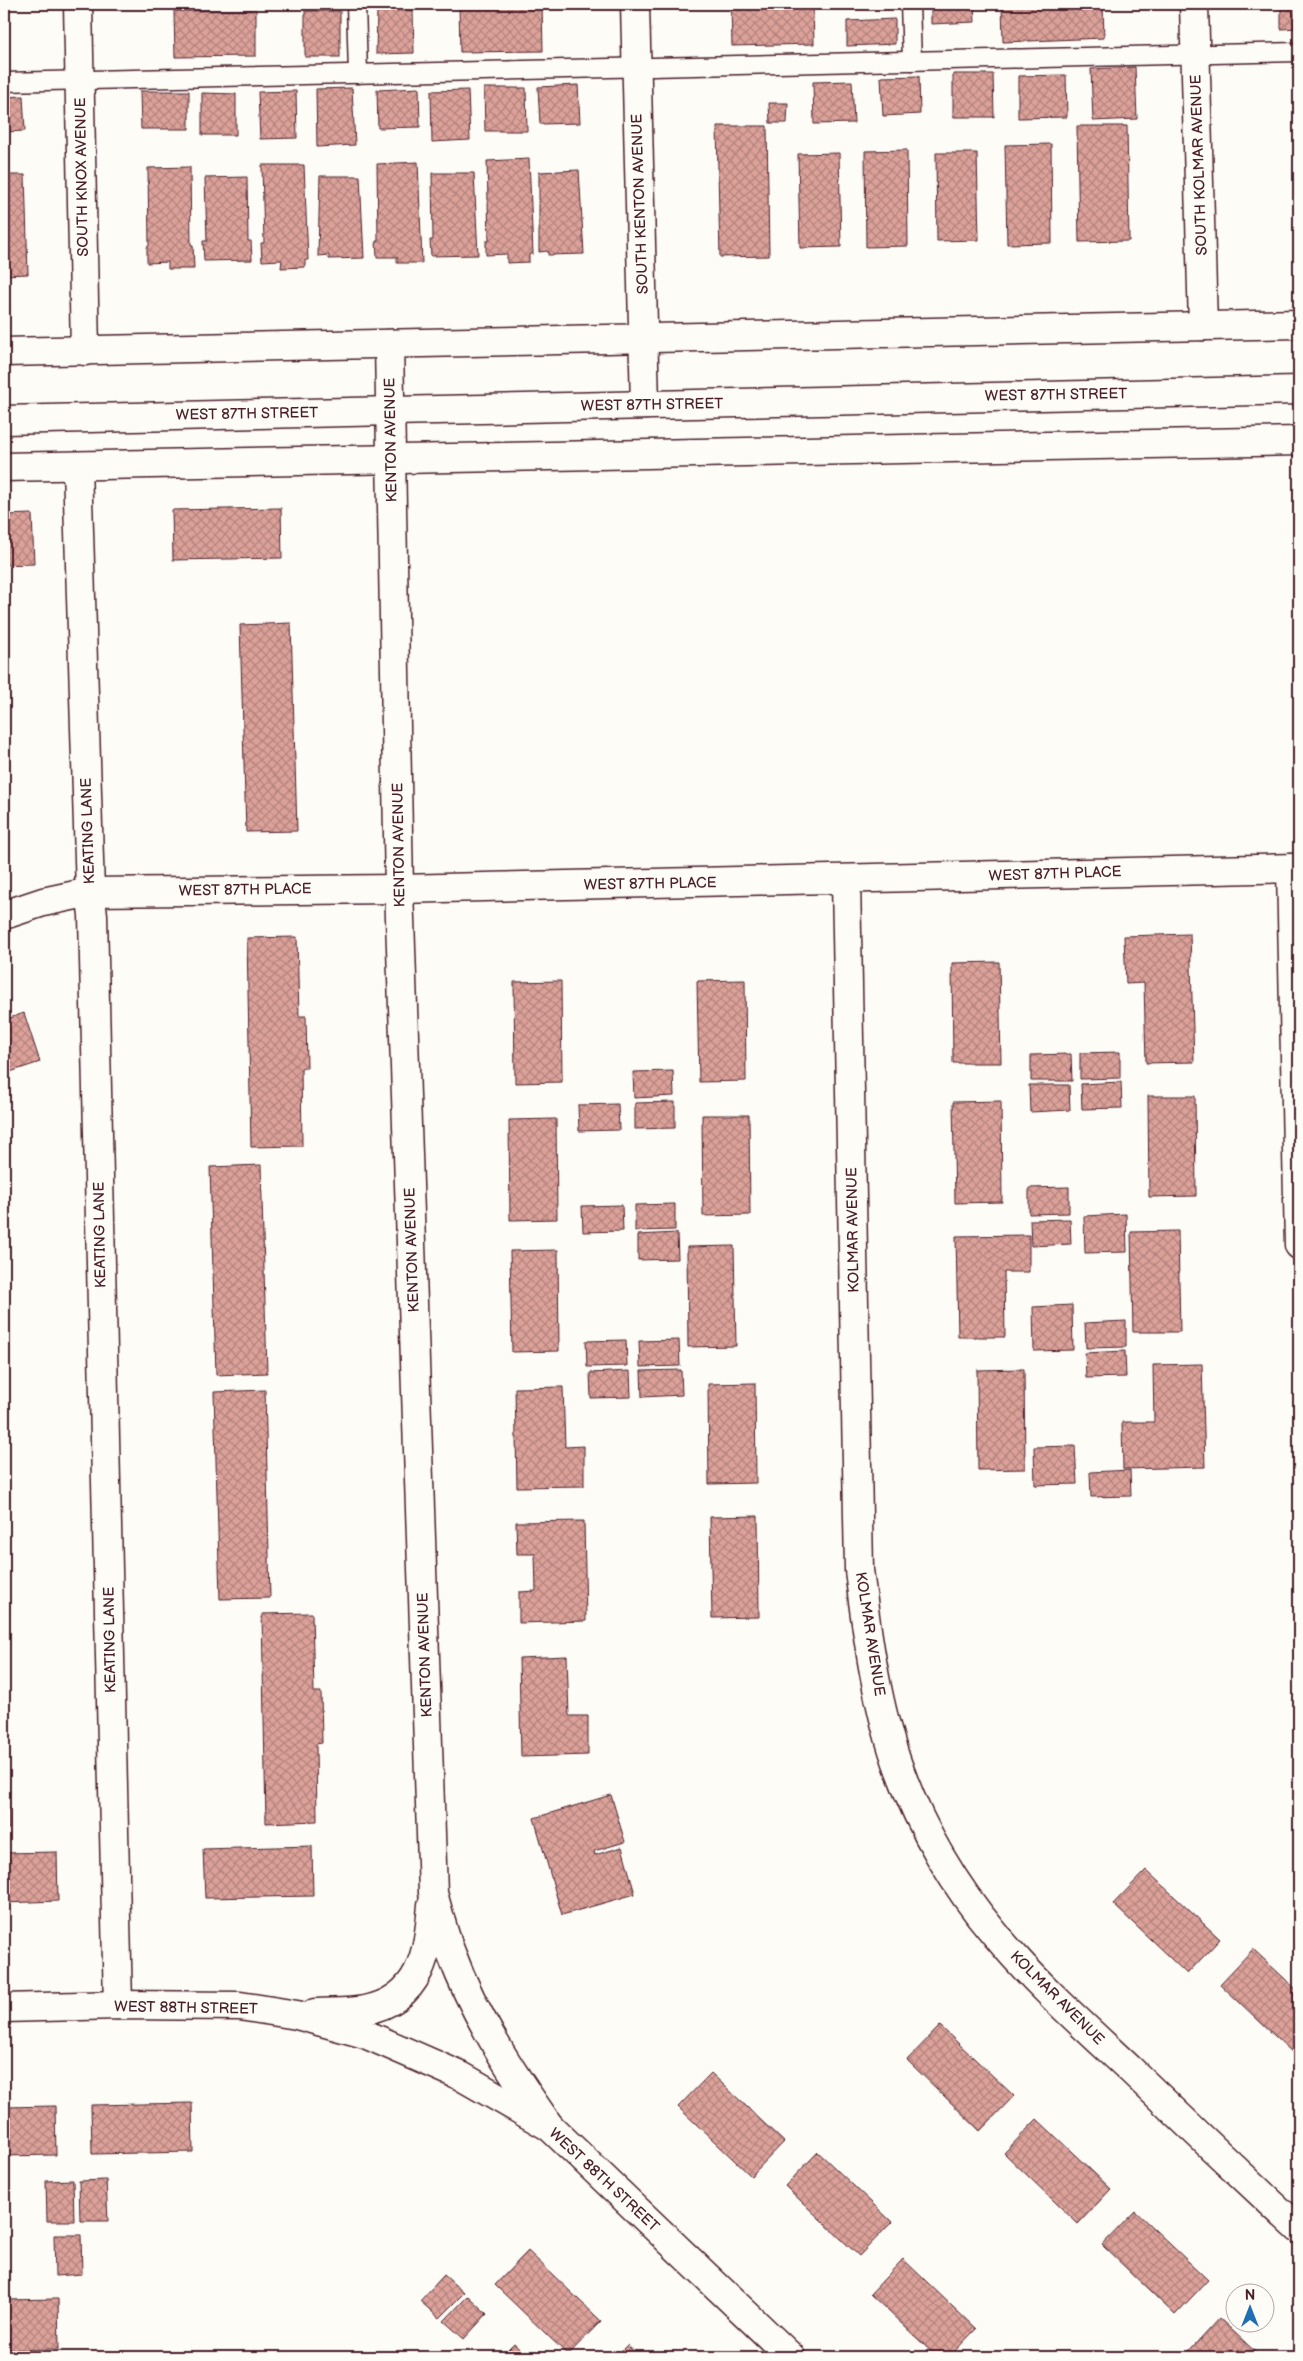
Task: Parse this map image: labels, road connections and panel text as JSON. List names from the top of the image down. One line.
{"streets":{"street":["SOUTH KOLMAR AVENUE","SOUTH KNOX AVENUE","SOUTH KENTON AVENUE","WEST 87TH STREET","KENTON AVENUE","KEATING LANE","WEST 87TH PLACE","KOLMAR AVENUE","WEST 88TH STREET"]},"crossings":[["SOUTH KENTON AVENUE","WEST 87TH STREET"],["WEST 87TH STREET","KENTON AVENUE"],["KENTON AVENUE","WEST 87TH PLACE"],["KENTON AVENUE","WEST 88TH STREET"],["KEATING LANE","WEST 87TH PLACE"],["KEATING LANE","WEST 88TH STREET"],["WEST 87TH PLACE","KOLMAR AVENUE"]],"north":"top"}
